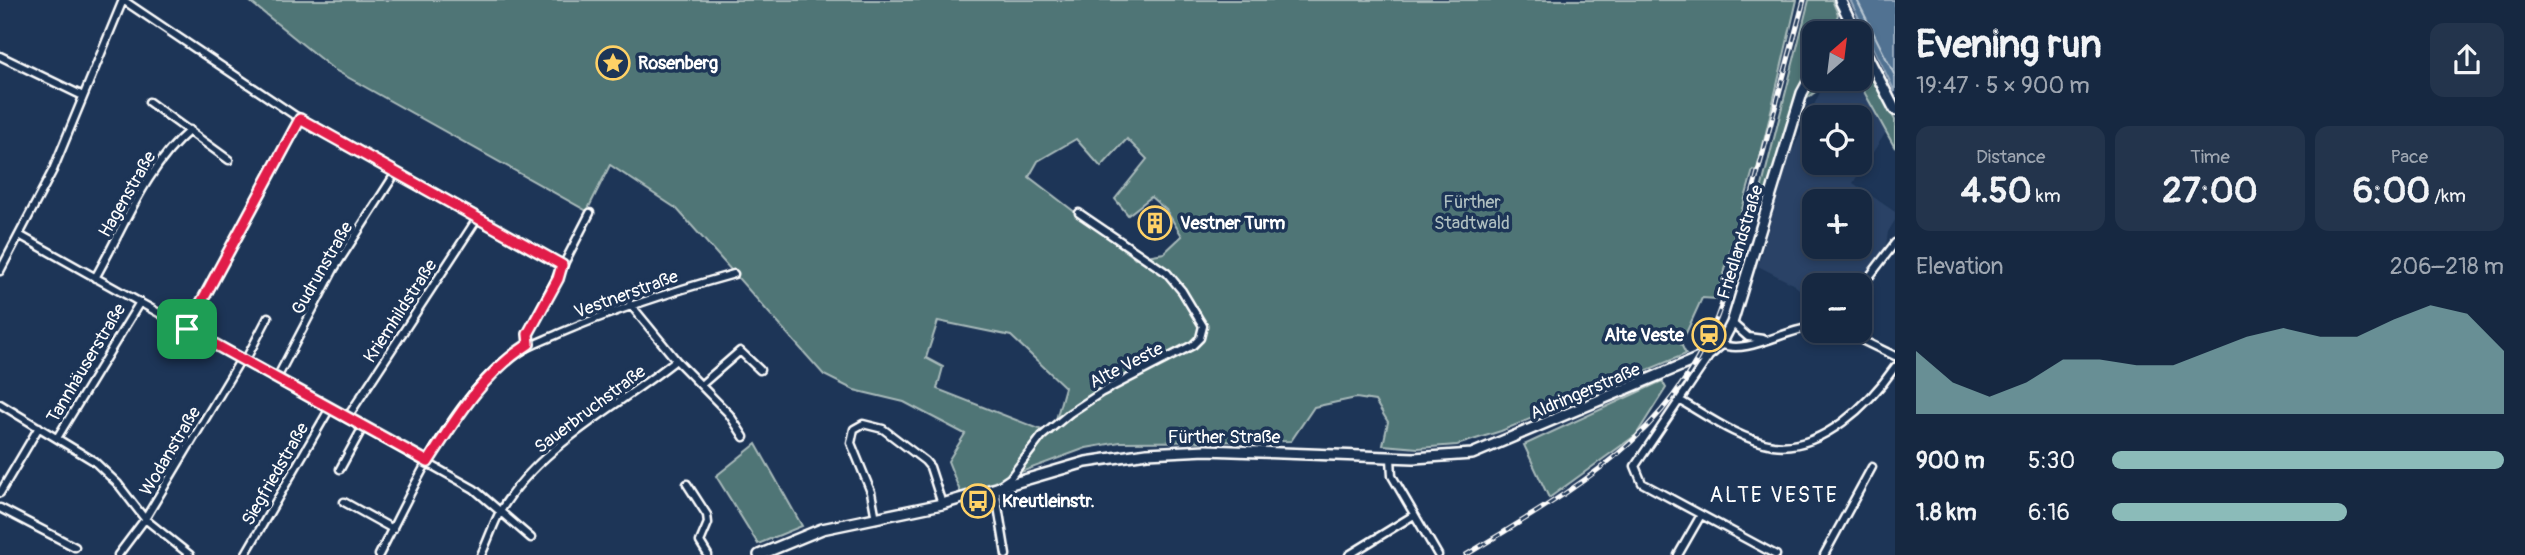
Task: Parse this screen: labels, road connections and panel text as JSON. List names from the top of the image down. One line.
{"streets":{"main road":["Friedlandstraße","Aldringerstraße","Fürther Straße"],"street":["Hagenstraße","Gudrunstraße","Vestnerstraße","Kriemhildstraße","Tannhäuserstraße","Alte Veste","Sauerbruchstraße","Wodanstraße","Siegfriedstraße"]},"crossings":[["Friedlandstraße","Aldringerstraße"],["Alte Veste","Fürther Straße"],["Aldringerstraße","Fürther Straße"]],"districts":["ALTE VESTE"],"parks":["Fürther Stadtwald"],"places":{"place":["Rosenberg"],"building":["Vestner Turm"],"station":["Alte Veste"],"bus stop":["Kreutleinstr."]},"north":"top right","page":{"heading":["Evening run","19:47 · 5 × 900 m"],"map_buttons":["+","−"],"stats":[["Distance","4.50 km"],["Time","27:00"],["Pace","6:00 /km"]],"chart":["Elevation","206–218 m"],"list":[{"name":"900 m","note":"5:30"},{"name":"1.8 km","note":"6:16"}]}}
